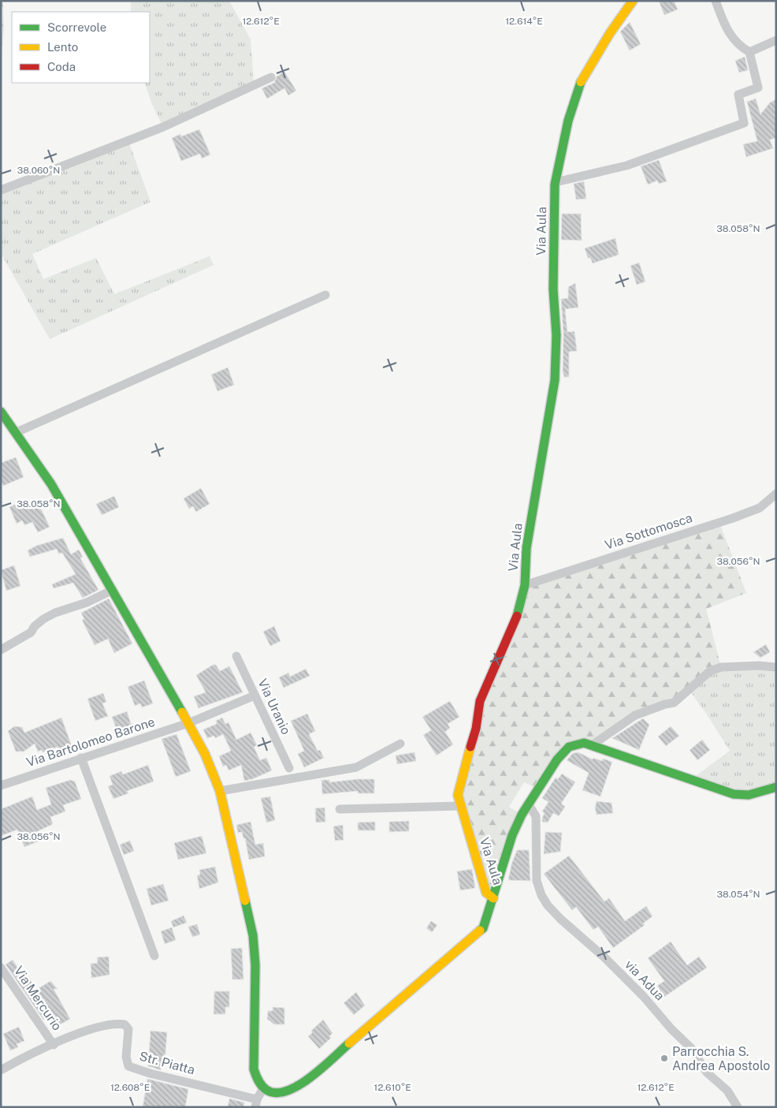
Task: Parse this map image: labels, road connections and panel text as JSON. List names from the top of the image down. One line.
{"streets":{"main road":["Via Aula"],"street":["Via Sottomosca","Via Uranio","Via Bartolomeo Barone","via Adua","Via Mercurio","Str. Piatta"]},"crossings":[["Via Aula","Via Sottomosca"],["Via Uranio","Via Bartolomeo Barone"],["Via Mercurio","Str. Piatta"]],"places":["Parrocchia S. Andrea Apostolo"],"legend":["Scorrevole","Lento","Coda"],"coordinates":["12.614°E","12.612°E","38.060°N","38.058°N","38.056°N","38.054°N","12.608°E","12.610°E"]}
